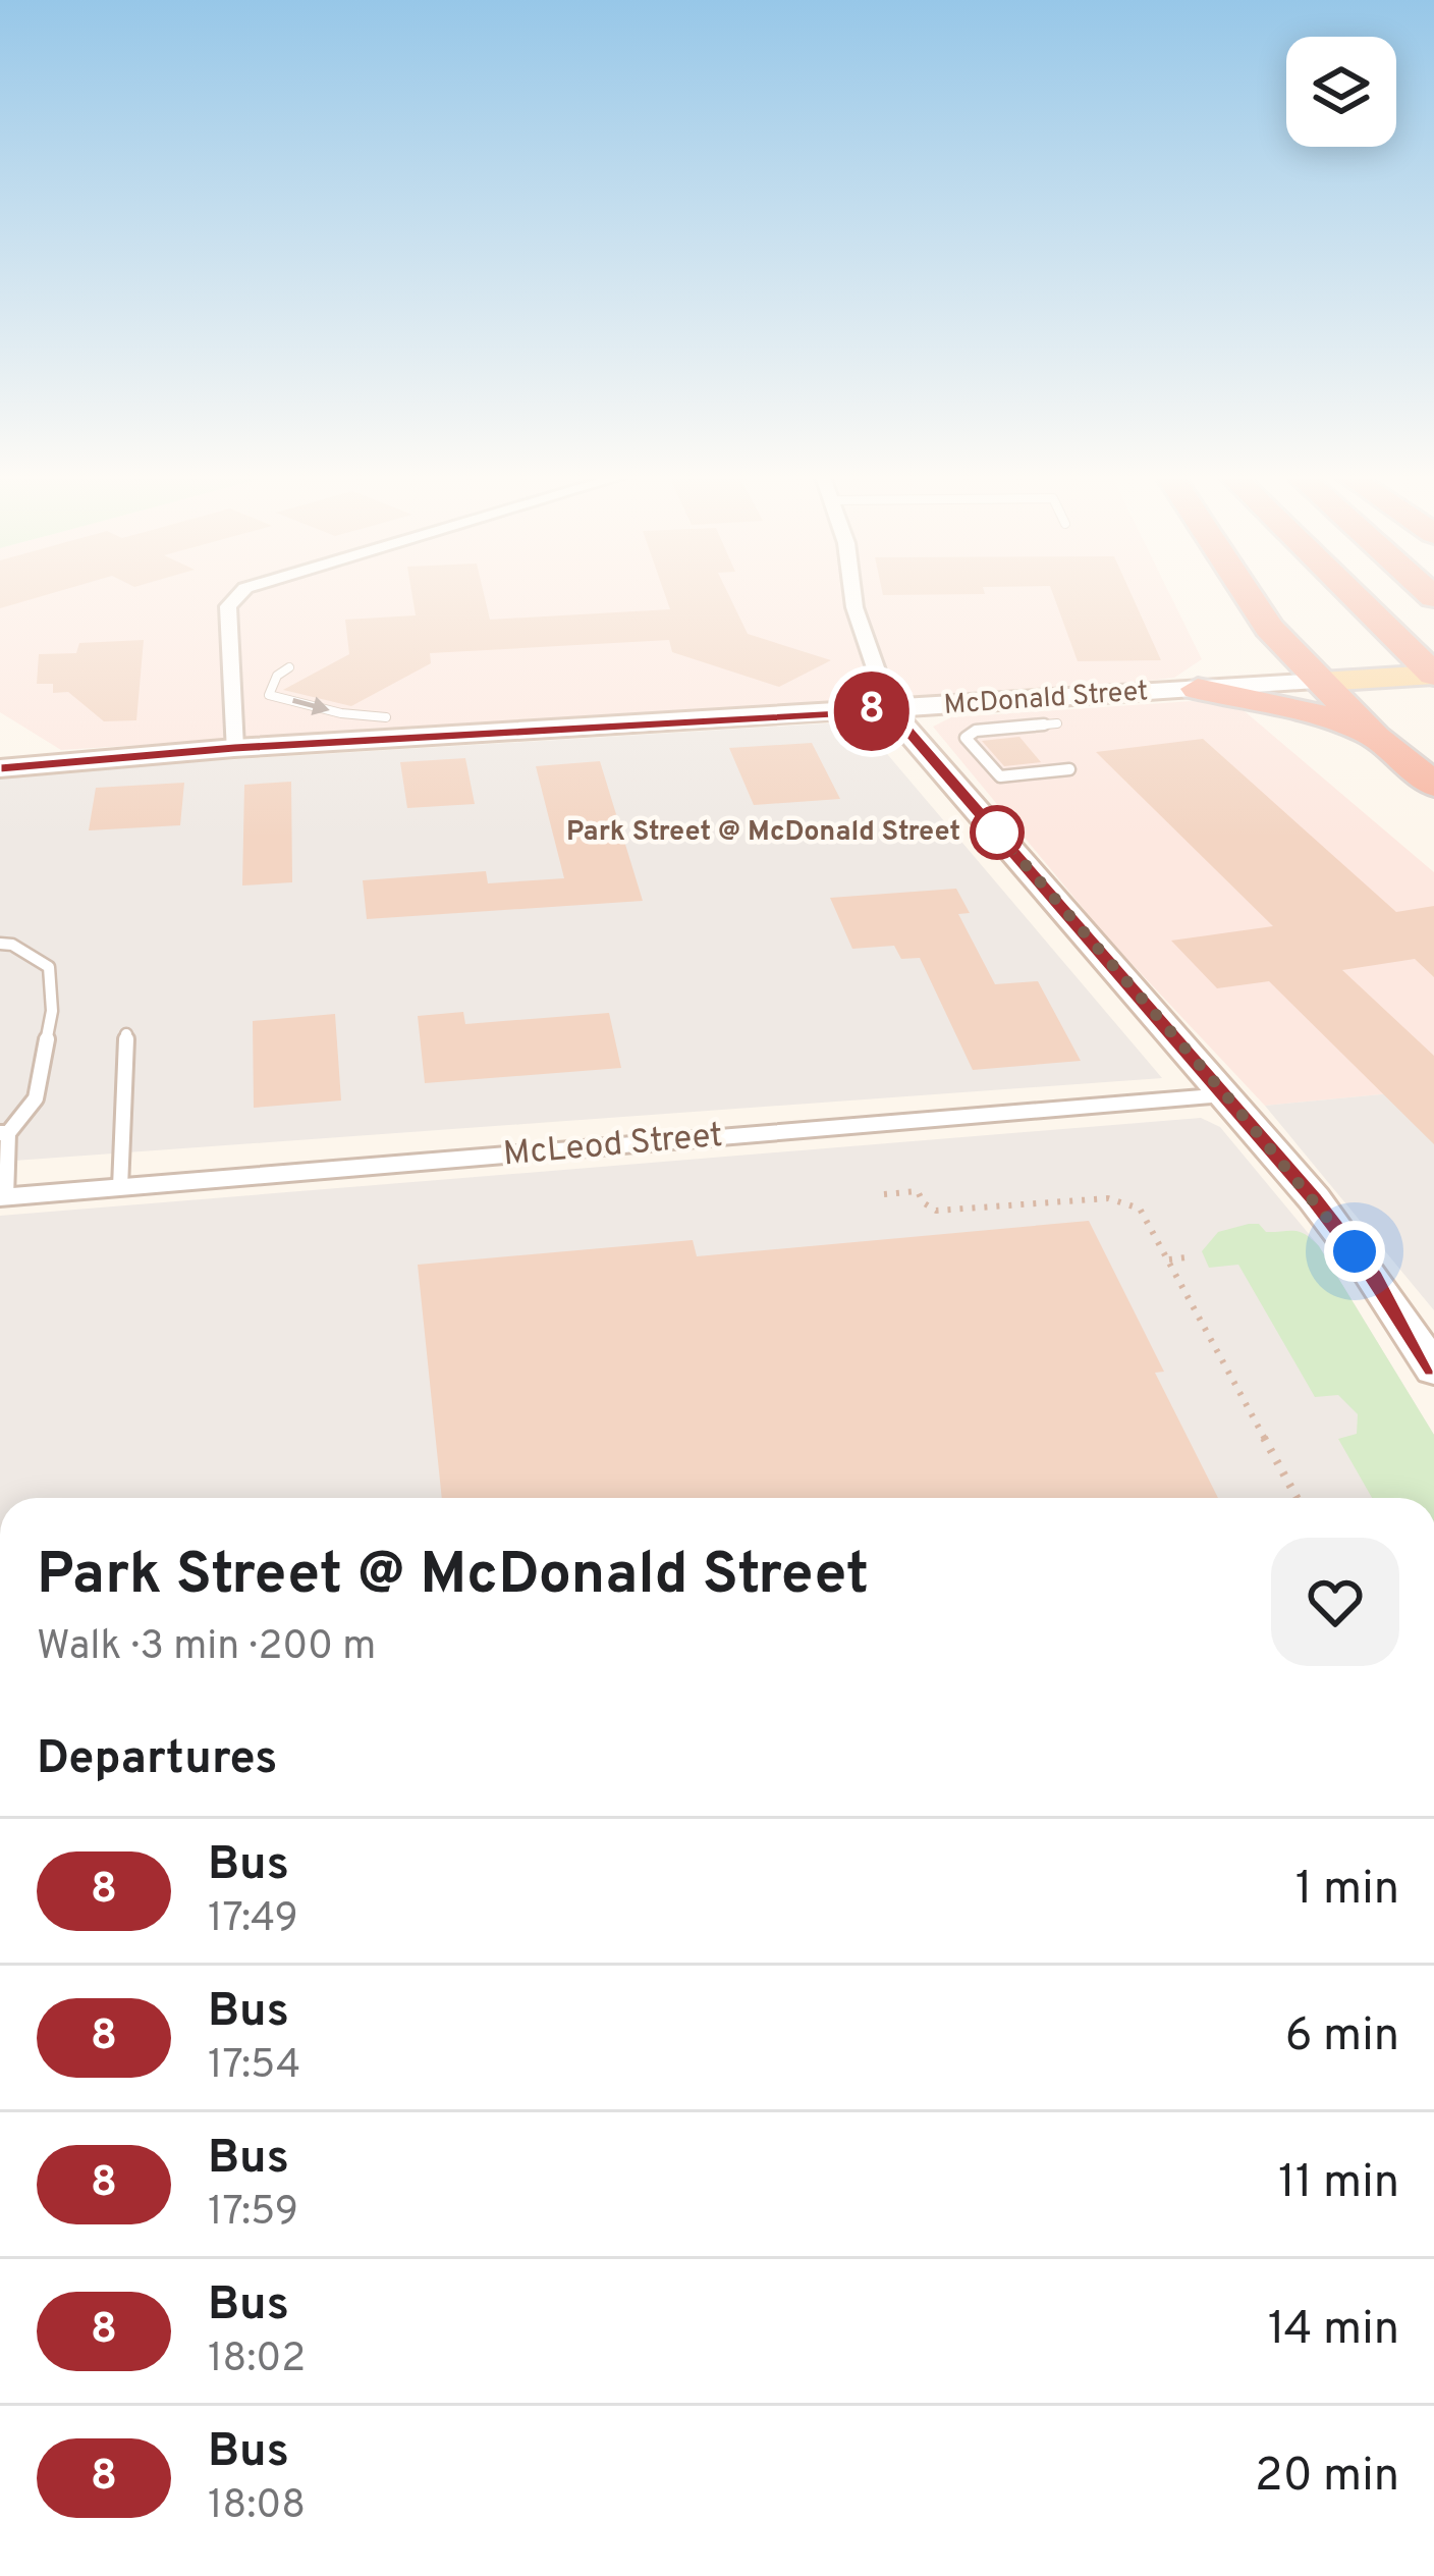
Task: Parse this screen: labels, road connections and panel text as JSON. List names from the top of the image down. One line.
{"streets":{"main road":["McDonald Street"],"street":["McLeod Street"]},"places":["Park Street @ McDonald Street"],"lines":["bus line 8"],"page":{"on_map":"8","heading":[["Park Street @ McDonald Street","Walk · 3 min · 200 m"],"Departures"],"list":[{"mark":"8","name":"Bus","note":"17:49","value":"1 min"},{"mark":"8","name":"Bus","note":"17:54","value":"6 min"},{"mark":"8","name":"Bus","note":"17:59","value":"11 min"},{"mark":"8","name":"Bus","note":"18:02","value":"14 min"},{"mark":"8","name":"Bus","note":"18:08","value":"20 min"}]}}
